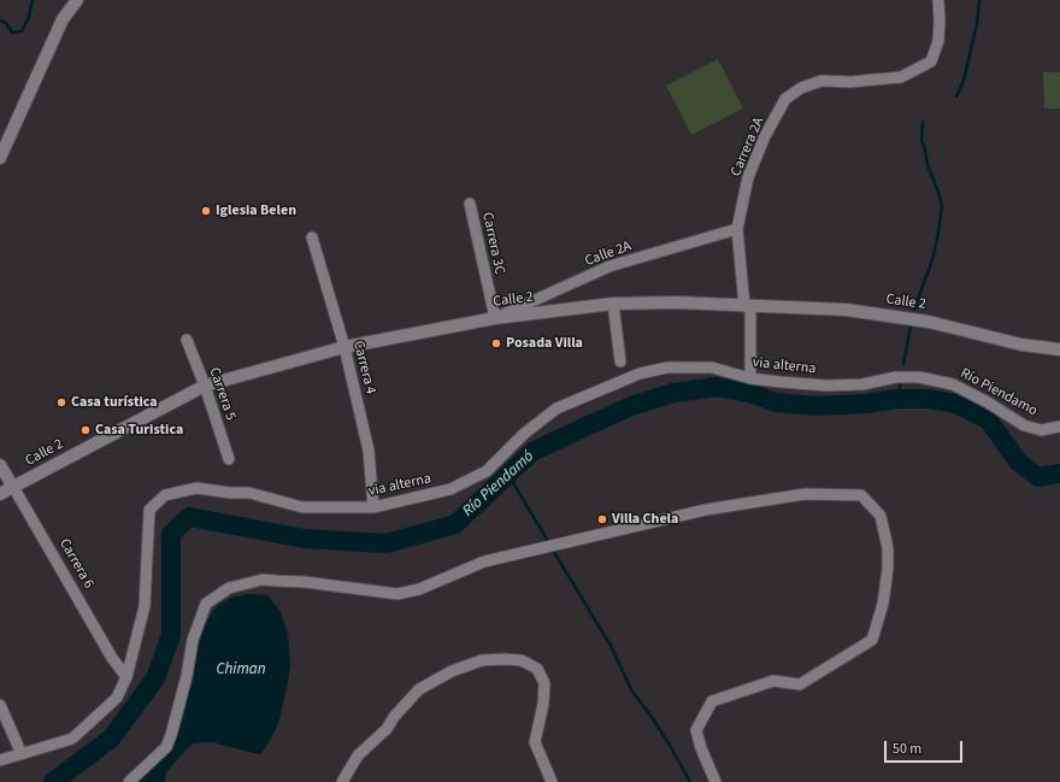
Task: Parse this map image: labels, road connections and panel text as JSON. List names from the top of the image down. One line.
{"streets":{"street":["Carrera 2A","Carrera 3C","Calle 2A","Calle 2","via alterna","Carrera 4","Río Piendamo","Carrera 5","Carrera 6"]},"crossings":[["Carrera 2A","Calle 2A"],["Carrera 2A","Calle 2"],["Carrera 2A","via alterna"],["Carrera 3C","Calle 2A"],["Carrera 3C","Calle 2"],["Calle 2A","Calle 2"],["Calle 2","Carrera 4"],["Calle 2","Carrera 5"],["Calle 2","Carrera 6"],["via alterna","Carrera 4"],["via alterna","Río Piendamo"],["via alterna","Carrera 6"]],"water":["Río Piendamó","Chiman"],"places":["Iglesia Belen","Posada Villa","Casa turística","Casa Turistica","Villa Chela"],"scale_bar":"50 m"}
